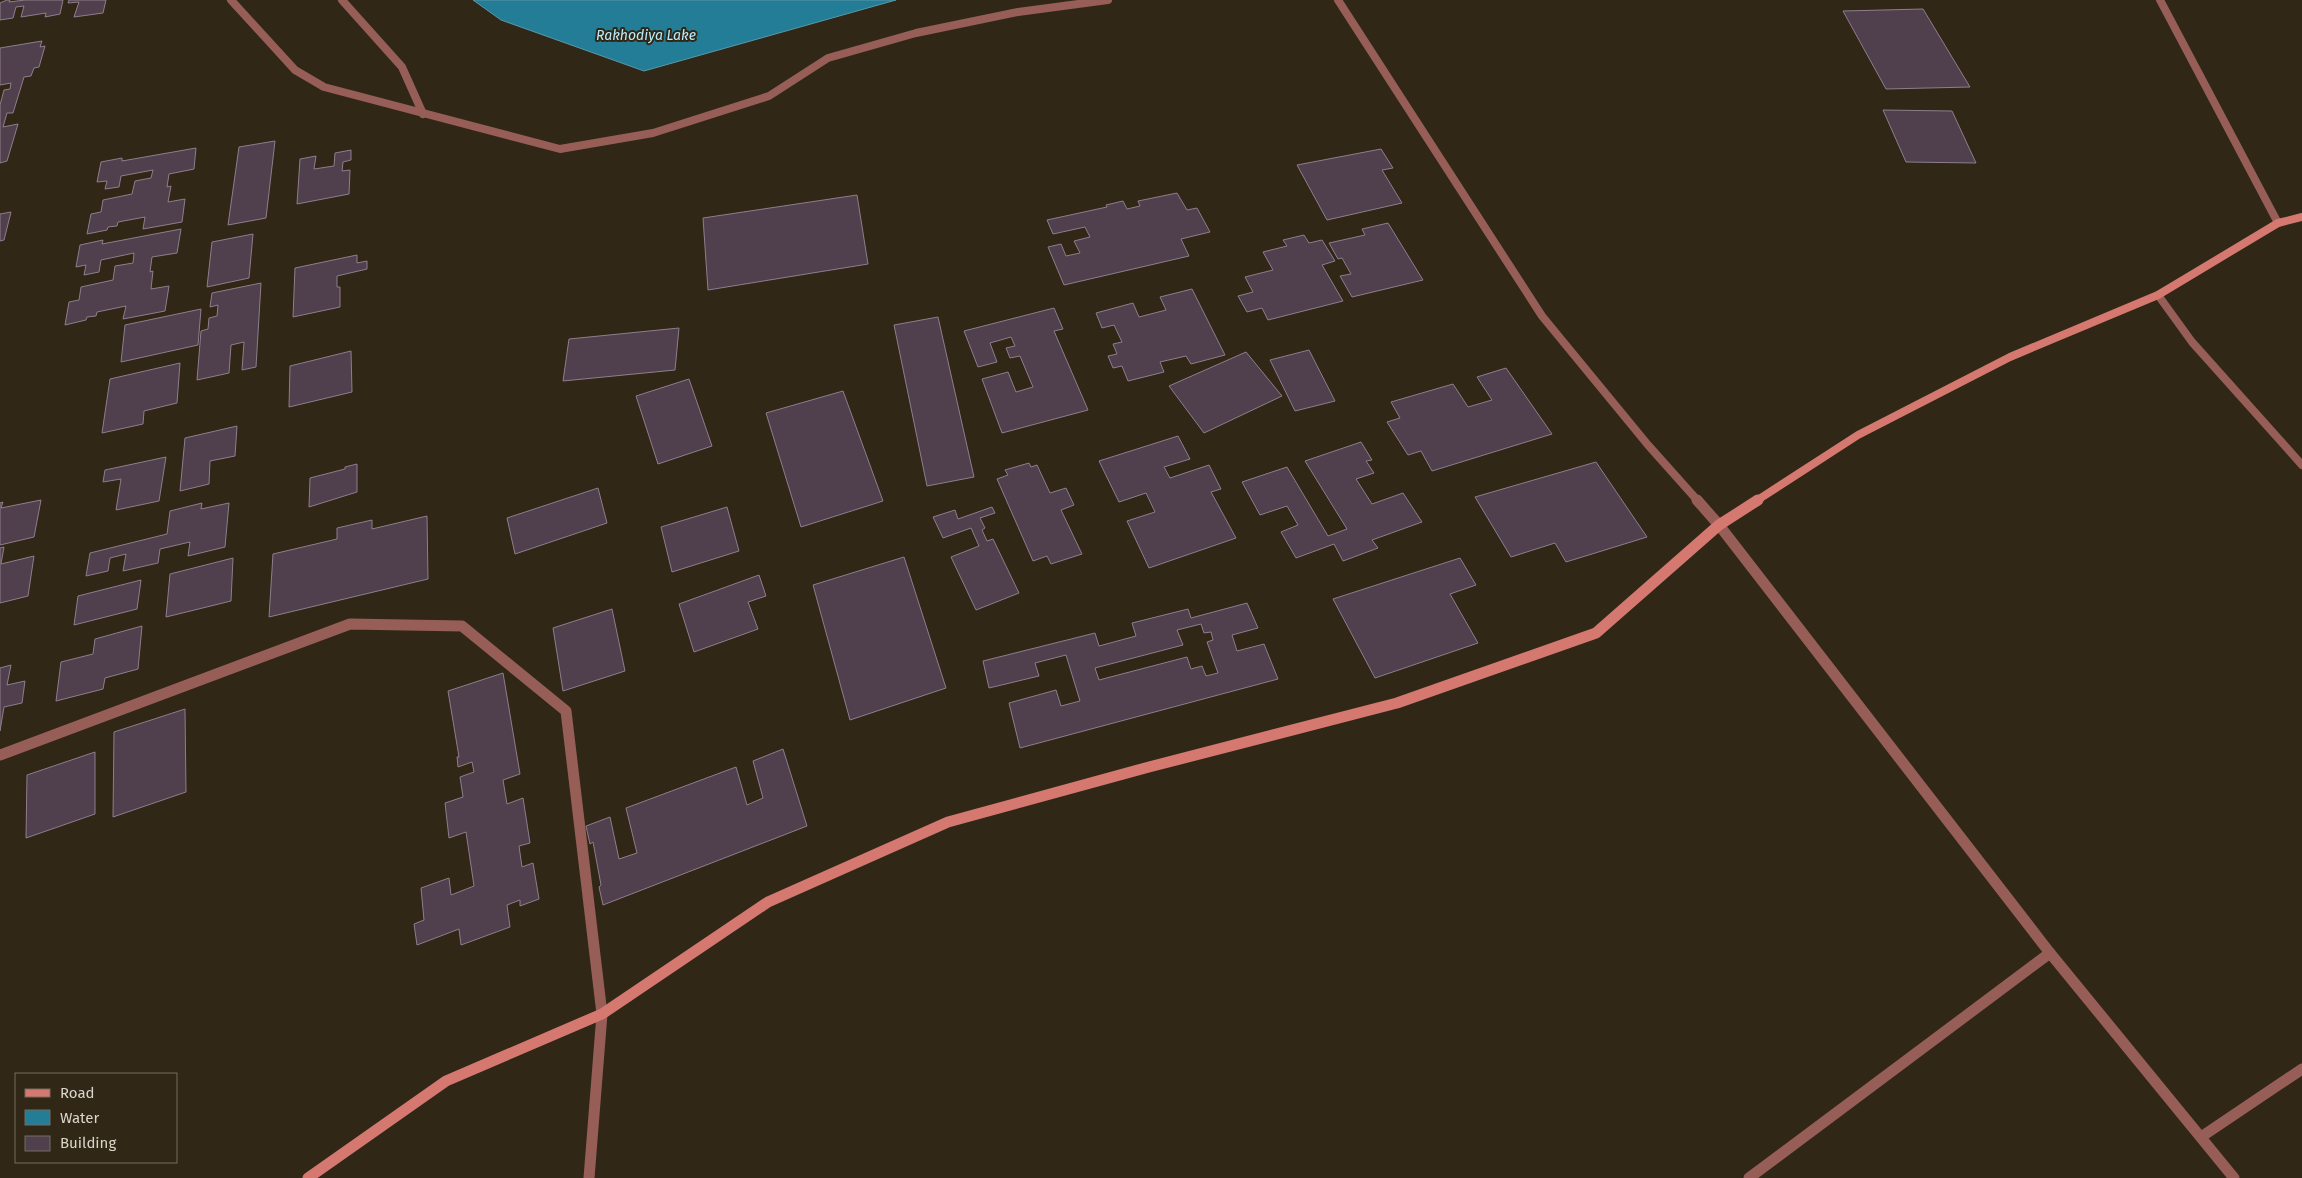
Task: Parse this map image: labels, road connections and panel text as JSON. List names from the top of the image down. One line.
{"water":["Rakhodiya Lake"],"legend":["Road","Water","Building"]}
